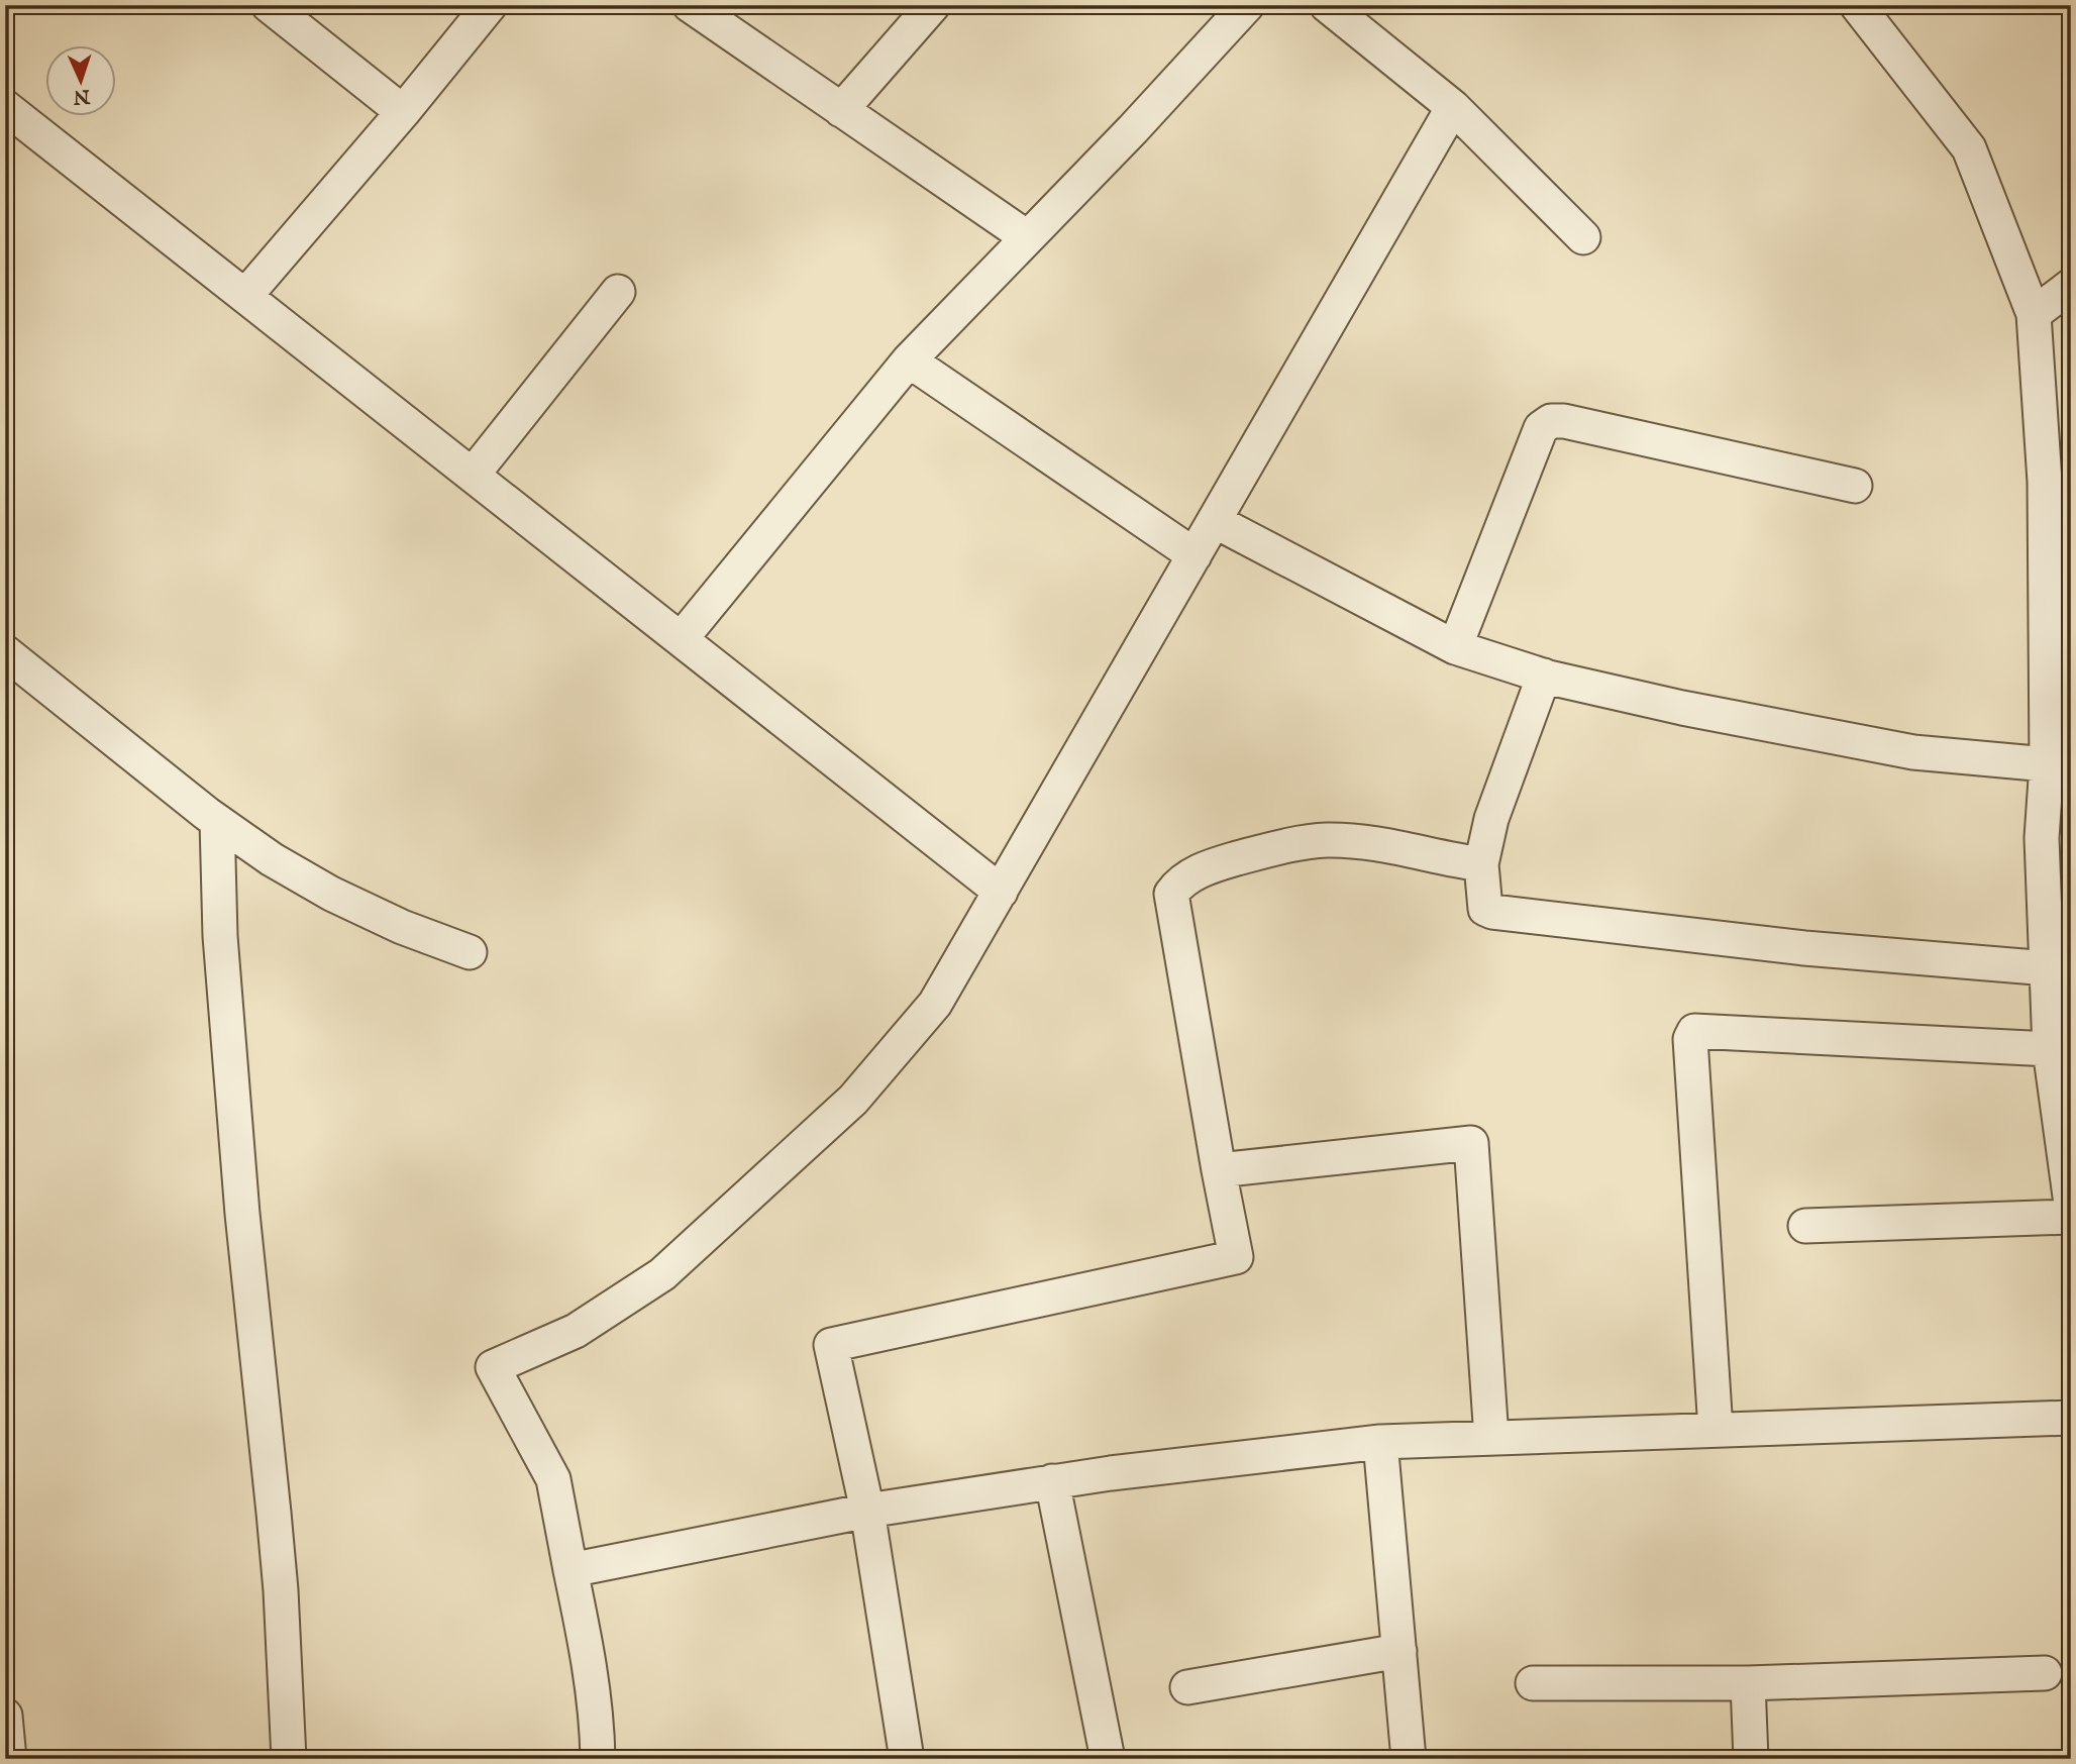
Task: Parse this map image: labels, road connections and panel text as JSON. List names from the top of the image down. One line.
{"north":"bottom"}
